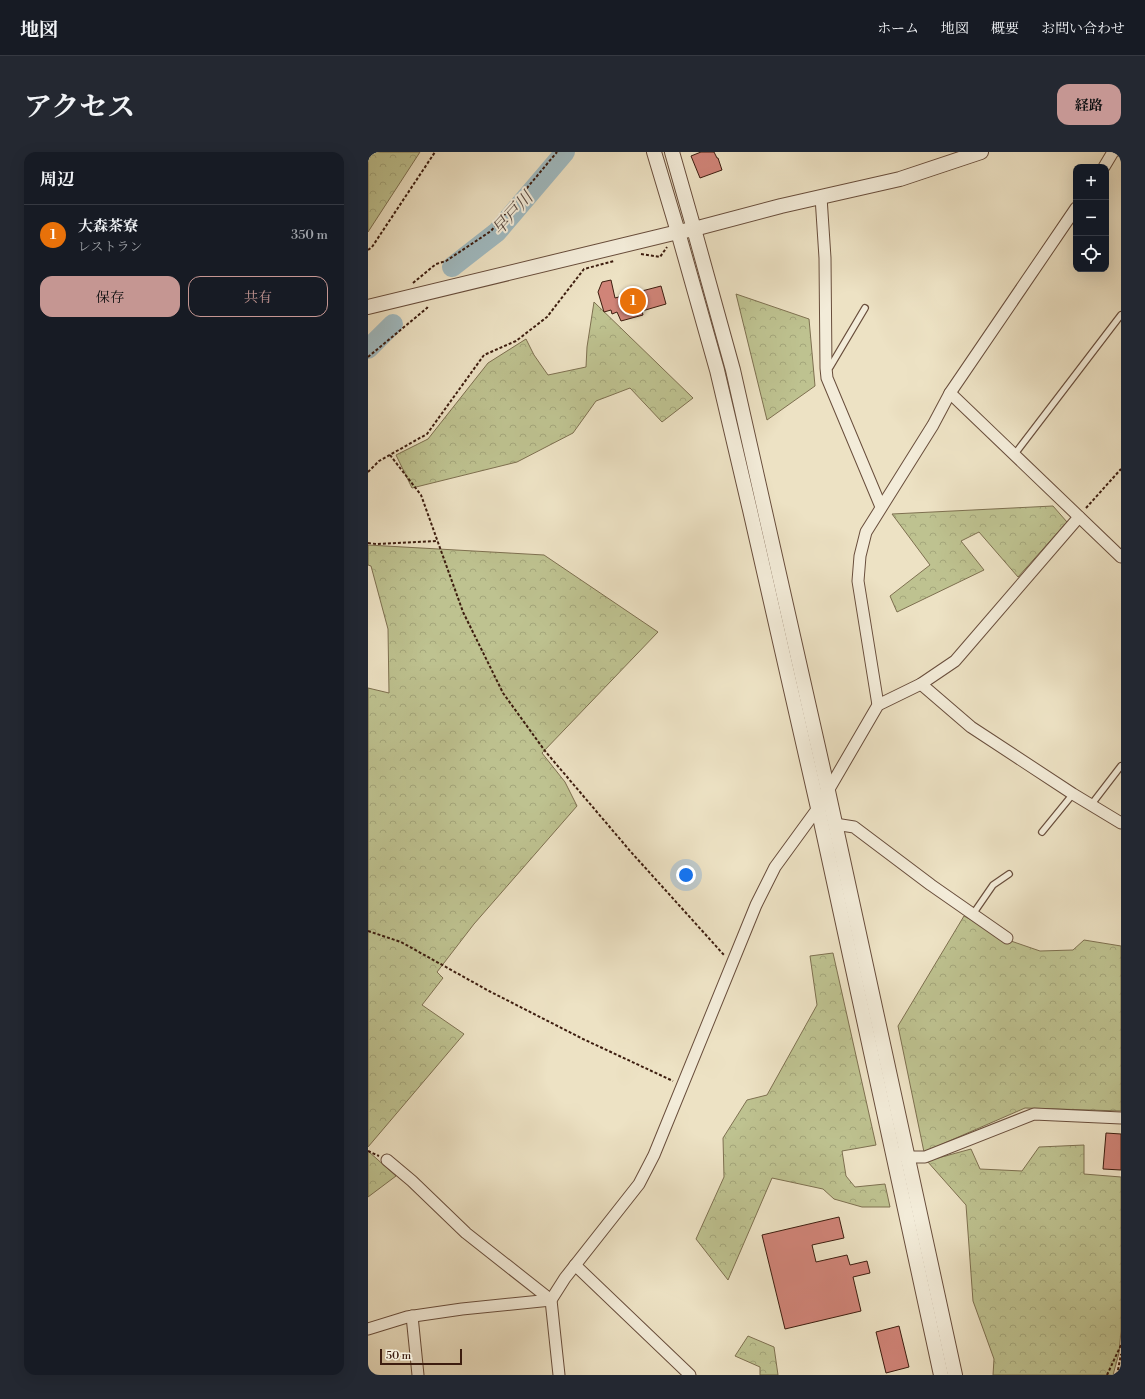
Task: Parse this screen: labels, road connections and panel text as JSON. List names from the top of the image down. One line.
{"water":["早戸川"],"scale_bar":"50 m","page":{"header":"地図","nav":["ホーム","地図","概要","お問い合わせ"],"title":"アクセス","buttons":["経路",["保存","共有"]],"heading":"周辺","map_buttons":["+","−"],"list":[{"mark":"1","name":"大森茶寮","note":"レストラン","value":"350 m"}],"pins":"1","scale":"50 m"}}
